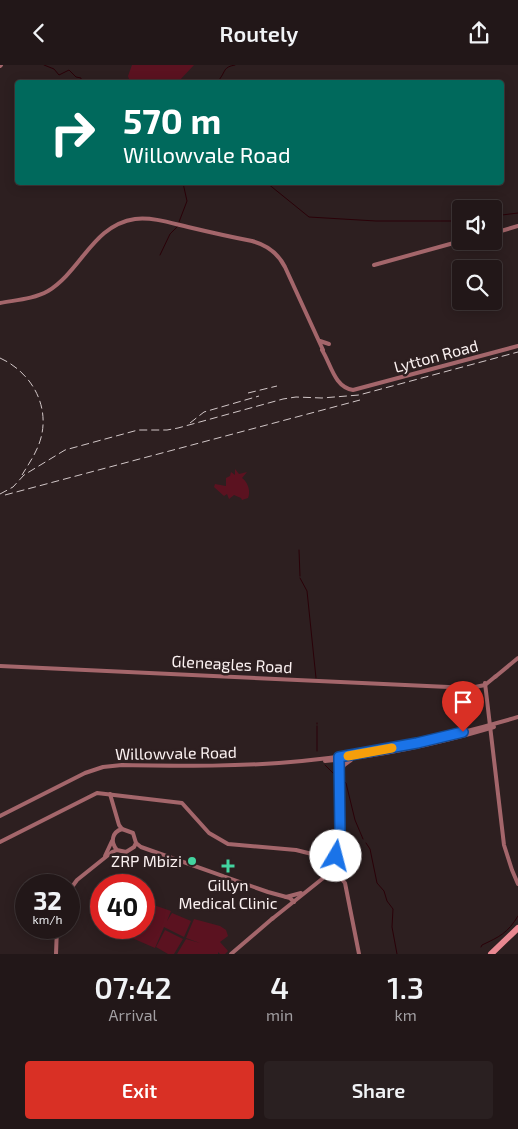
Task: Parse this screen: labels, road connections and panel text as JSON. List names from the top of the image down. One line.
{"streets":{"street":["Lytton Road","Gleneagles Road","Willowvale Road"]},"places":{"other":["ZRP Mbizi"],"health":["Gillyn Medical Clinic"]},"page":{"header":"Routely","turn":["570 m","Willowvale Road"],"speed":"32 km/h","limit":"40","eta":["07:42","Arrival","4","min","1.3","km"],"buttons":["Exit","Share"]}}
